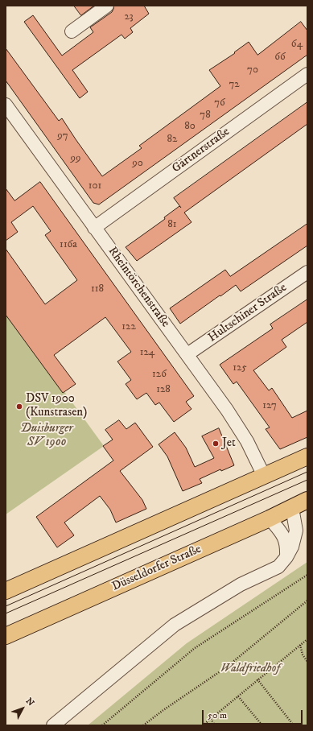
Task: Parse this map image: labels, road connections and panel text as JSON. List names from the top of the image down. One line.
{"streets":{"main road":["Düsseldorfer Straße"],"street":["Gärtnerstraße","Rheintörchenstraße","Hultschiner Straße"]},"crossings":[["Gärtnerstraße","Rheintörchenstraße"],["Rheintörchenstraße","Hultschiner Straße"]],"parks":["Duisburger SV 1900","Waldfriedhof"],"places":["DSV 1900 (Kunstrasen)","Jet"],"house_numbers":["23","64","66","70","72","76","78","80","97","82","99","90","101","81","116a","118","122","124","125","126","128","127"],"scale_bar":"50 m","north":"top right"}
